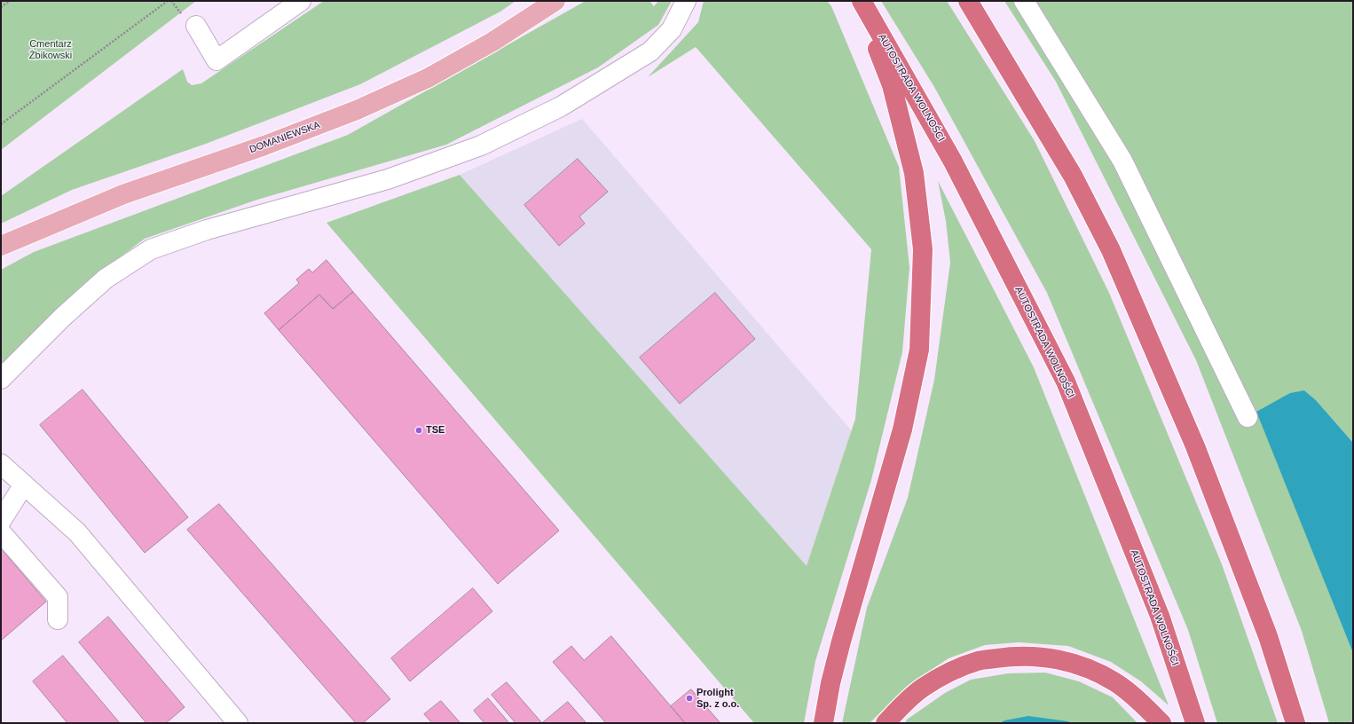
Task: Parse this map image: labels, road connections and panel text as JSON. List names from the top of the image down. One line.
{"streets":{"highway":["AUTOSTRADA WOLNOŚCI"],"main road":["DOMANIEWSKA"]},"parks":["Cmentarz Żbikowski"],"places":["TSE","Prolight Sp. z o.o."]}
